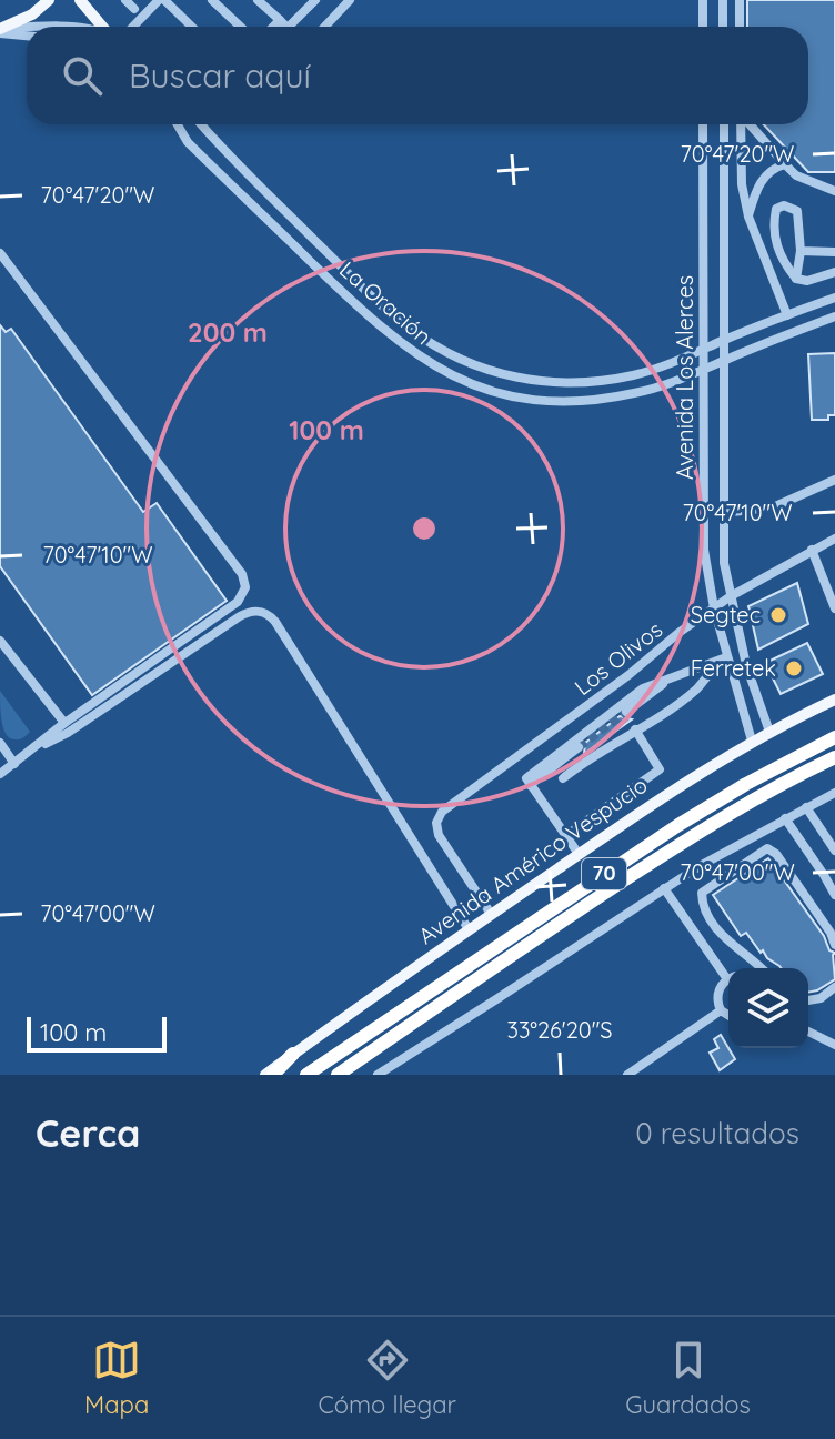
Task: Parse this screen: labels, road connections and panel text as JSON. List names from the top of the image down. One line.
{"streets":{"highway":["70"],"main road":["Avenida Américo Vespucio"],"street":["La Oración","Avenida Los Alerces","Los Olivos"]},"crossings":[["La Oración","Avenida Los Alerces"],["Avenida Los Alerces","Los Olivos"],["Avenida Los Alerces","Avenida Américo Vespucio"],["Los Olivos","Avenida Américo Vespucio"]],"places":["Segtec","Ferretek"],"scale_bar":"100 m","page":{"search":"Buscar aquí","scale":"100 m","heading":["Cerca","0 resultados"],"nav":["Mapa","Cómo llegar","Guardados"]},"coordinates":["70°47'20\"W","70°47'10\"W","70°47'00\"W","33°26'20\"S"],"rings":["200 m","100 m"]}
